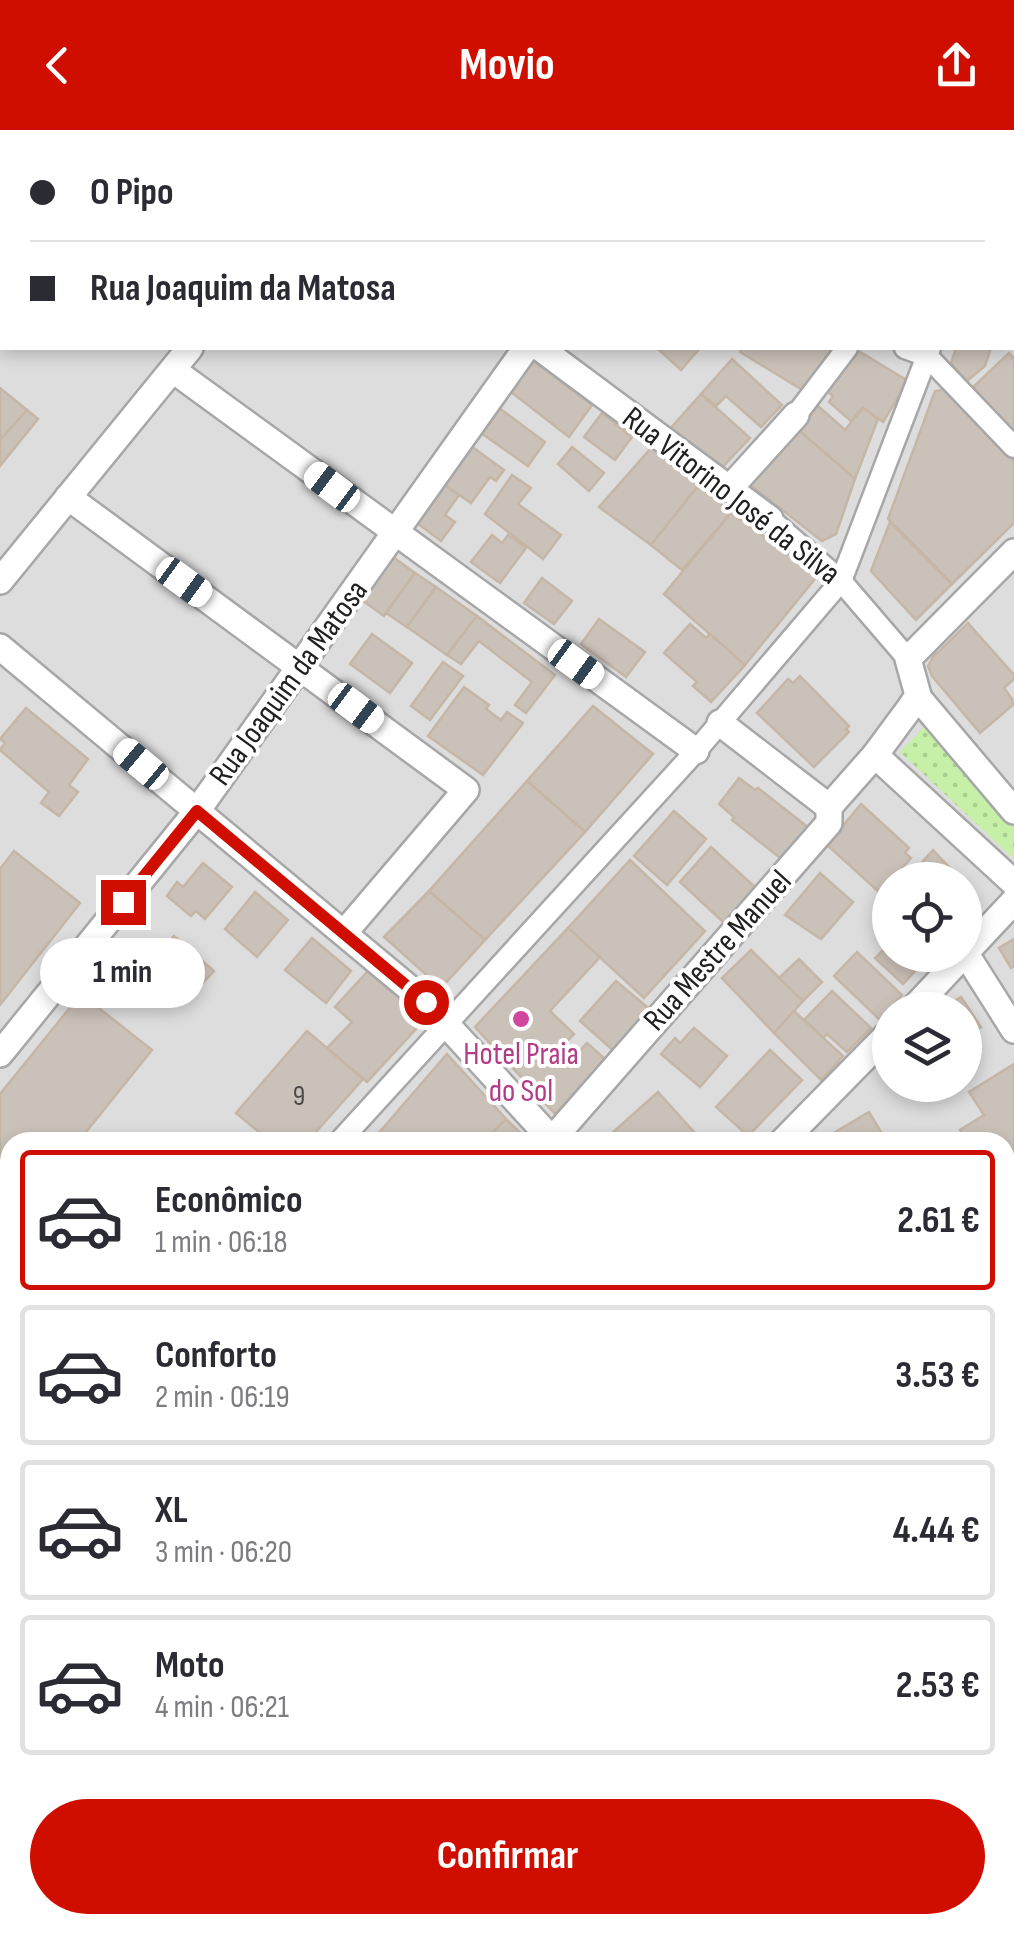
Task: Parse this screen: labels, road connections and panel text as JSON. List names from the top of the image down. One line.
{"streets":{"street":["Rua Vitorino José da Silva","Rua Joaquim da Matosa","Rua Mestre Manuel"]},"places":["Hotel Praia do Sol"],"house_numbers":["9"],"page":{"header":"Movio","banner":["O Pipo","Rua Joaquim da Matosa"],"bubble":"1 min","list":[{"name":"Econômico","note":"1 min · 06:18","value":"2.61 €"},{"name":"Conforto","note":"2 min · 06:19","value":"3.53 €"},{"name":"XL","note":"3 min · 06:20","value":"4.44 €"},{"name":"Moto","note":"4 min · 06:21","value":"2.53 €"}],"buttons":"Confirmar"}}
